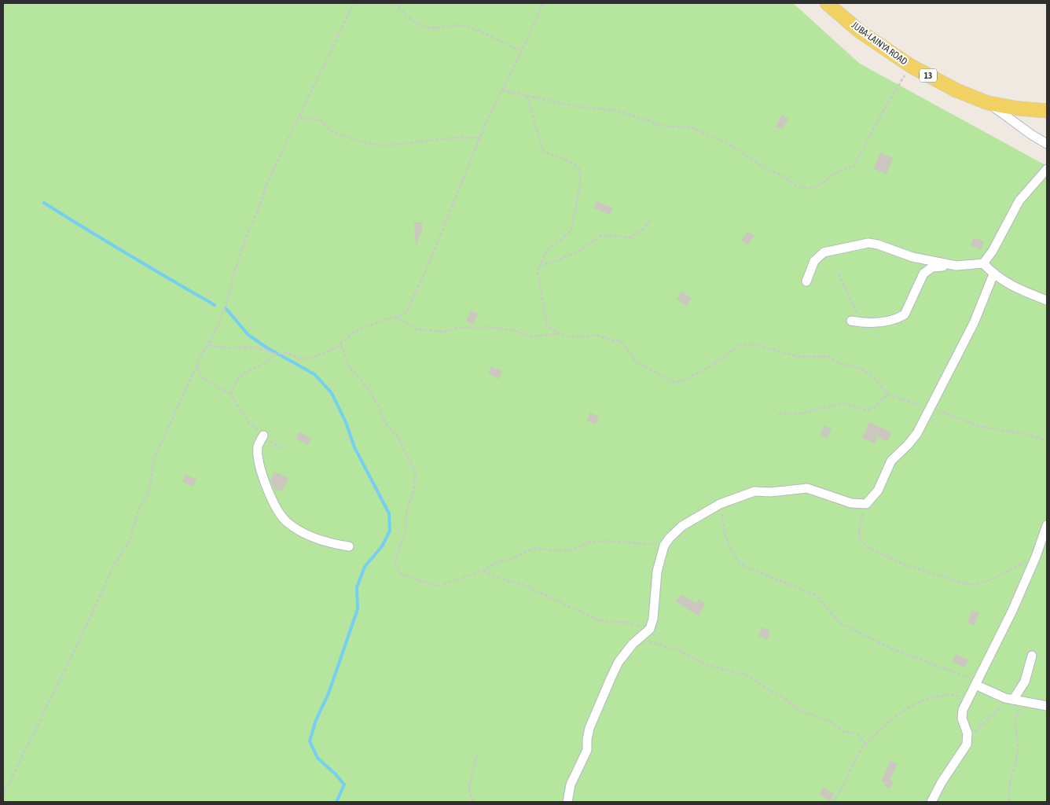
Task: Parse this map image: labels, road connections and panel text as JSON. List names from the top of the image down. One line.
{"streets":{"main road":["JUBA-LAINYA ROAD","13"]}}
